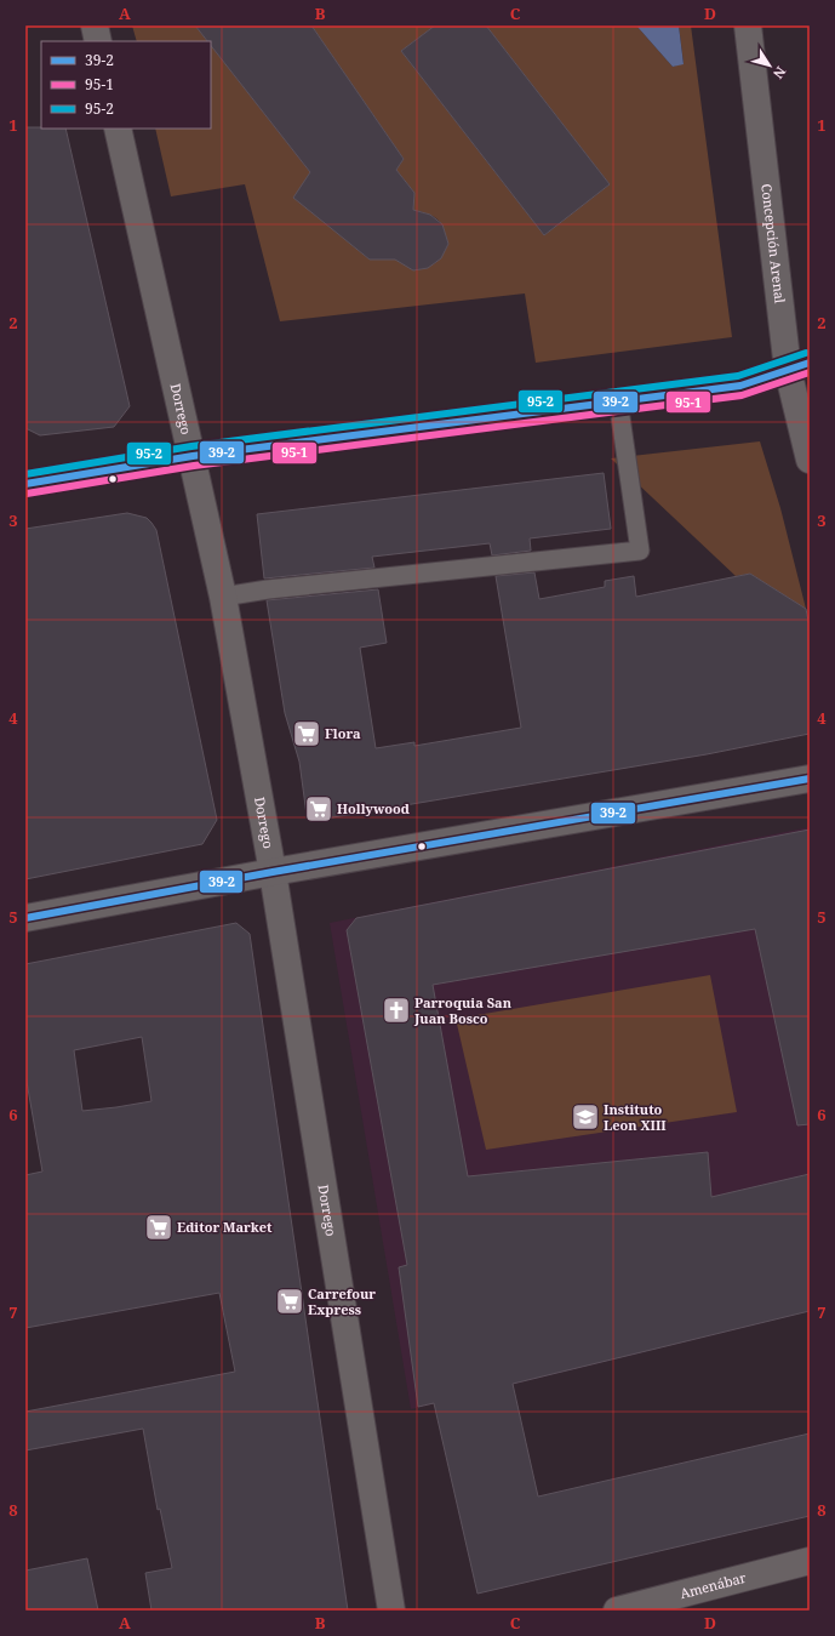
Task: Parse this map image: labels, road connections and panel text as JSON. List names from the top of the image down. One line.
{"streets":{"street":["Concepción Arenal","Dorrego","Amenábar"]},"places":{"supermarket":["Flora","Hollywood","Editor Market","Carrefour Express"],"church":["Parroquia San Juan Bosco"],"school or university":["Instituto Leon XIII"]},"lines":["transit line 95-2","transit line 39-2","transit line 95-1"],"legend":["39-2","95-1","95-2"],"north":"bottom right","grid":{"columns":["A","B","C","D"],"rows":["1","2","3","4","5","6","7","8"]}}
